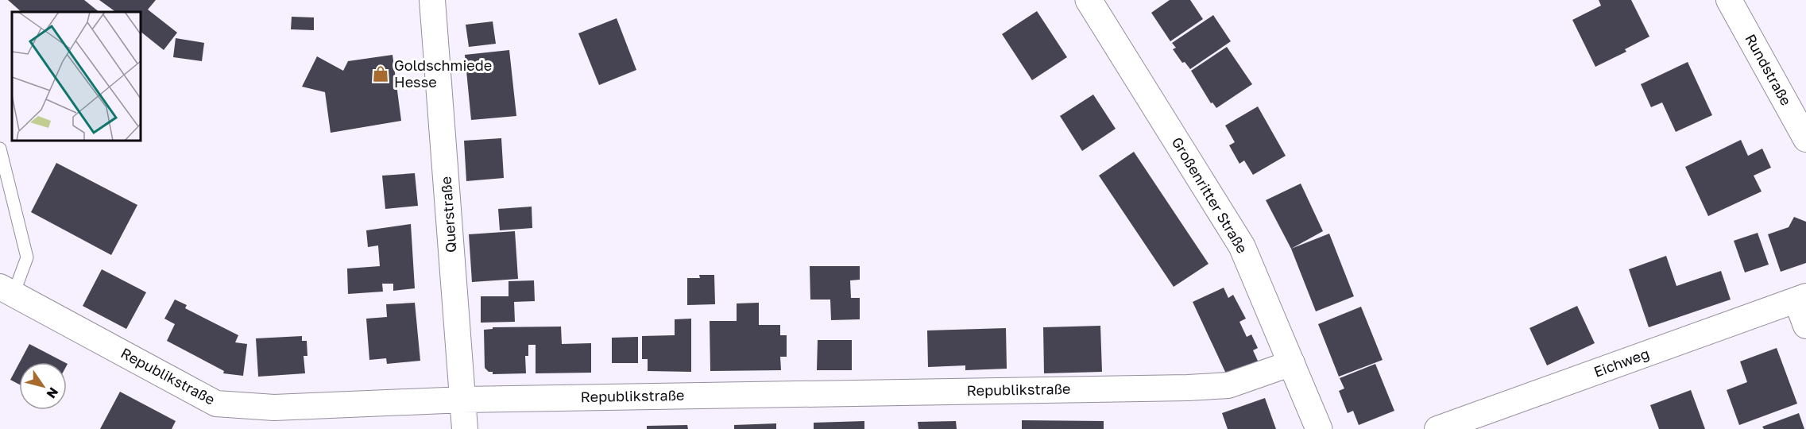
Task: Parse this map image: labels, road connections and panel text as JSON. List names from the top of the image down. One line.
{"streets":{"main road":["Großenritter Straße"],"street":["Rundstraße","Querstraße","Eichweg","Republikstraße"]},"crossings":[["Großenritter Straße","Republikstraße"],["Querstraße","Republikstraße"]],"places":{"shop":["Goldschmiede Hesse"]},"north":"bottom right"}
